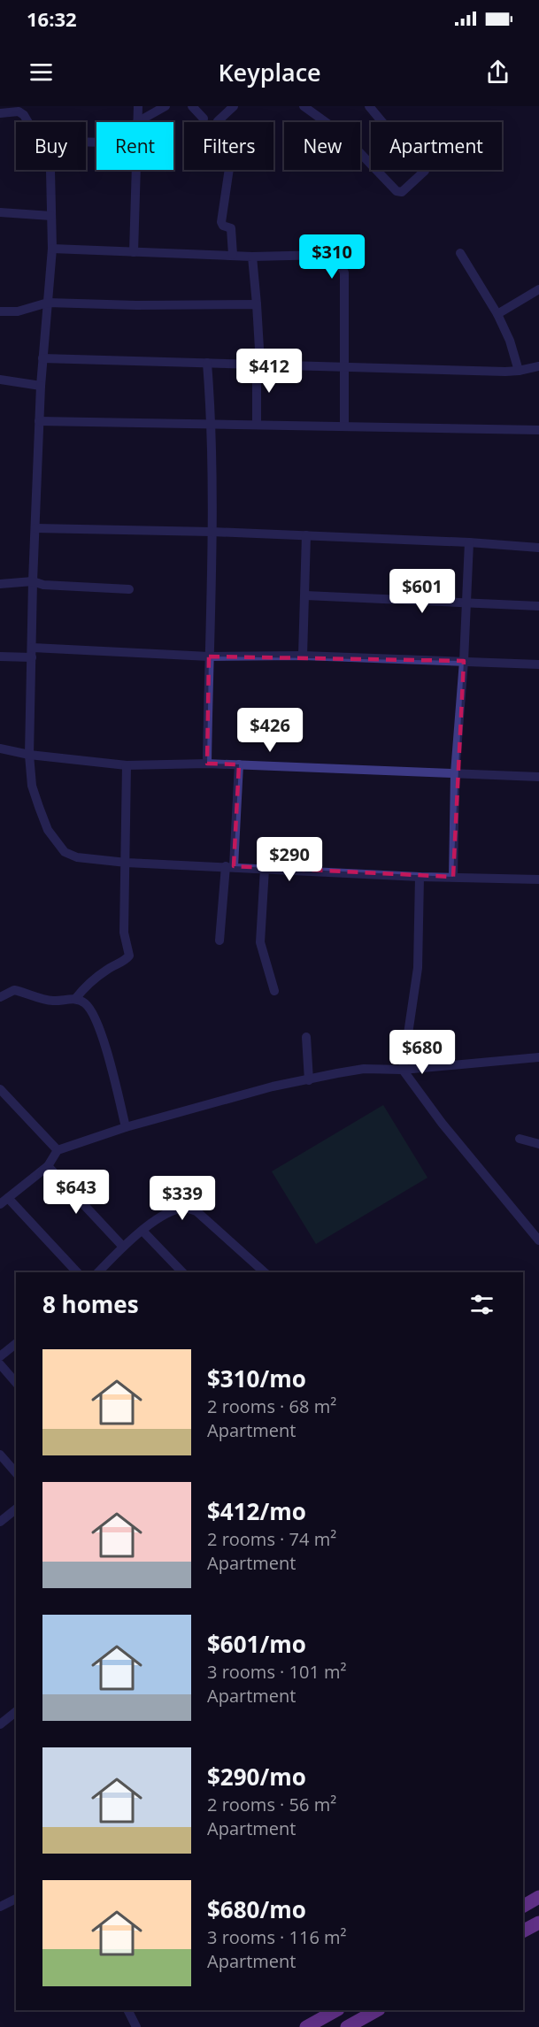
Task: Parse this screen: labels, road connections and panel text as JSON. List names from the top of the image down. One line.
{"page":{"status":"16:32","header":"Keyplace","chip":["Buy","Rent","Filters","New","Apartment"],"price":["$310","$412","$601","$426","$290","$680","$643","$339"],"heading":"8 homes","list":[{"name":"$310/mo","note":"2 rooms · 68 m² · Apartment"},{"name":"$412/mo","note":"2 rooms · 74 m² · Apartment"},{"name":"$601/mo","note":"3 rooms · 101 m² · Apartment"},{"name":"$290/mo","note":"2 rooms · 56 m² · Apartment"},{"name":"$680/mo","note":"3 rooms · 116 m² · Apartment"}]}}
